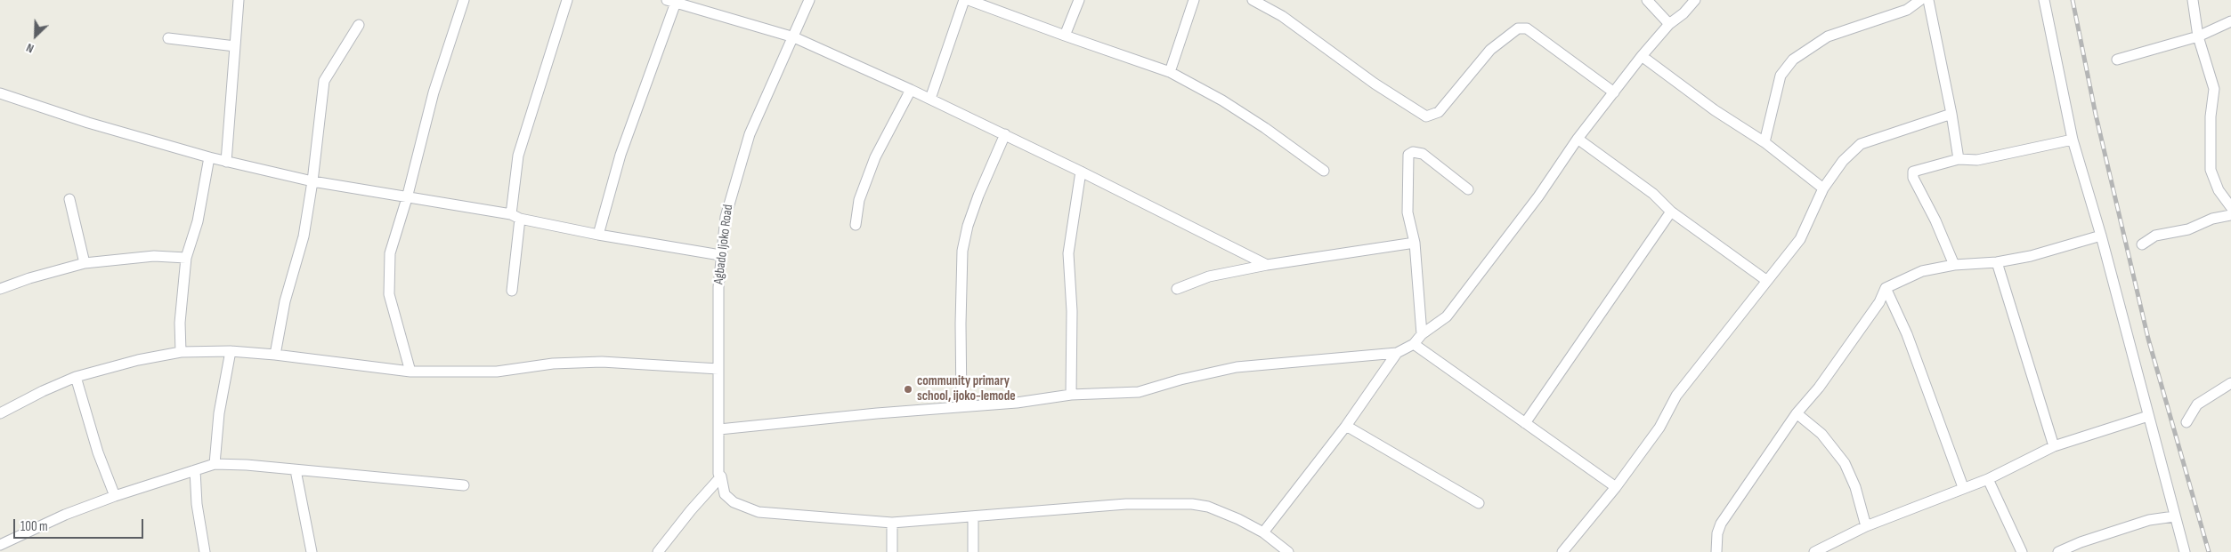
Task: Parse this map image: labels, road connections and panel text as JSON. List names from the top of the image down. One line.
{"streets":{"street":["Agbado Ijoko Road"]},"places":["community primary school, ijoko-lemode"],"scale_bar":"100 m","north":"bottom left"}
